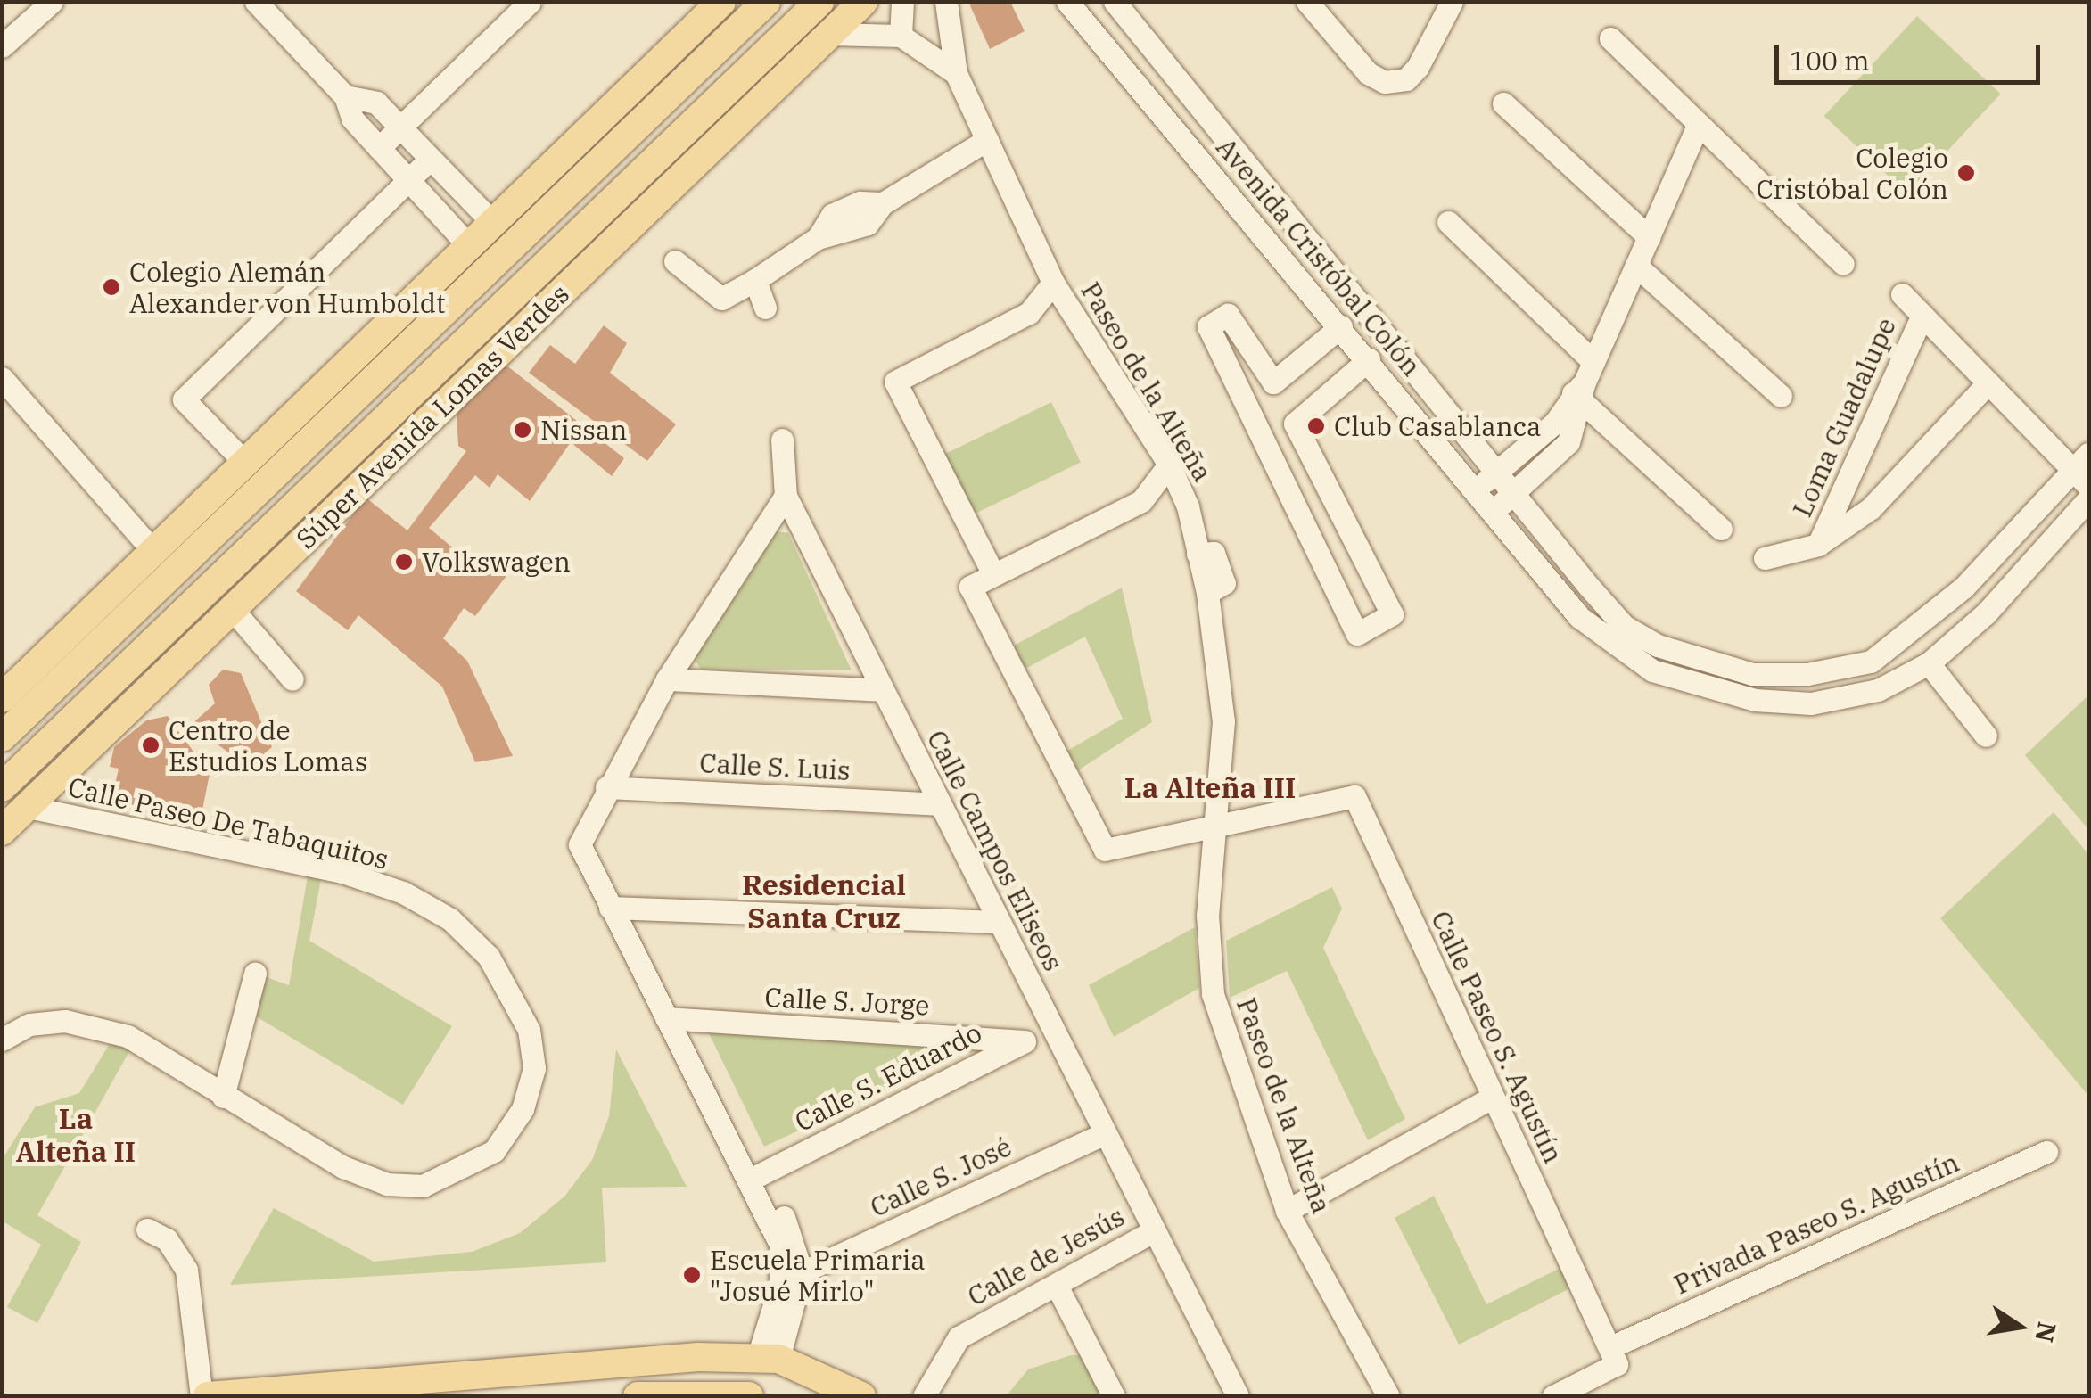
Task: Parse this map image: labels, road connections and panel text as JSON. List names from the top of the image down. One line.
{"streets":{"main road":["Súper Avenida Lomas Verdes"],"street":["Avenida Cristóbal Colón","Paseo de la Alteña","Loma Guadalupe","Calle S. Luis","Calle Paseo De Tabaquitos","Calle Campos Eliseos","Calle S. Jorge","Calle Paseo S. Agustín","Calle S. Eduardo","Calle S. José","Privada Paseo S. Agustín","Calle de Jesús"]},"crossings":[["Avenida Cristóbal Colón","Loma Guadalupe"],["Paseo de la Alteña","Calle Paseo S. Agustín"],["Súper Avenida Lomas Verdes","Calle Paseo De Tabaquitos"],["Calle S. Luis","Calle Campos Eliseos"],["Calle Campos Eliseos","Calle S. Eduardo"],["Calle Campos Eliseos","Calle S. José"],["Calle Campos Eliseos","Calle de Jesús"],["Calle S. Jorge","Calle S. Eduardo"],["Calle Paseo S. Agustín","Privada Paseo S. Agustín"]],"districts":["La Alteña III","Residencial Santa Cruz","La Alteña II"],"places":["Colegio Cristóbal Colón","Colegio Alemán Alexander von Humboldt","Club Casablanca","Nissan","Volkswagen","Centro de Estudios Lomas","Escuela Primaria \"Josué Mirlo\""],"scale_bar":"100 m","north":"right"}
